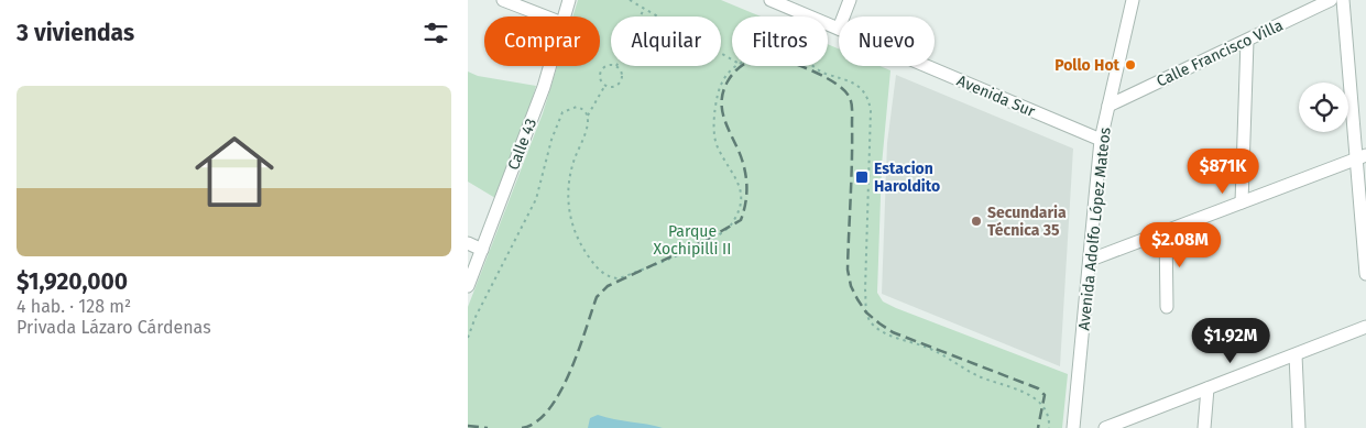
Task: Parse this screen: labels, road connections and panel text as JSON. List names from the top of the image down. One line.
{"streets":{"street":["Calle Francisco Villa","Avenida Sur","Calle 43","Avenida Adolfo López Mateos"]},"crossings":[["Calle Francisco Villa","Avenida Adolfo López Mateos"],["Avenida Sur","Avenida Adolfo López Mateos"]],"parks":["Parque Xochipilli II"],"places":{"other":["Pollo Hot","Secundaria Técnica 35"],"transit":["Estacion Haroldito"]},"page":{"heading":"3 viviendas","chip":["Comprar","Alquilar","Filtros","Nuevo"],"list":[{"name":"$1,920,000","note":"4 hab. · 128 m² · Privada Lázaro Cárdenas"}],"price":["$871K","$2.08M","$1.92M"]}}
